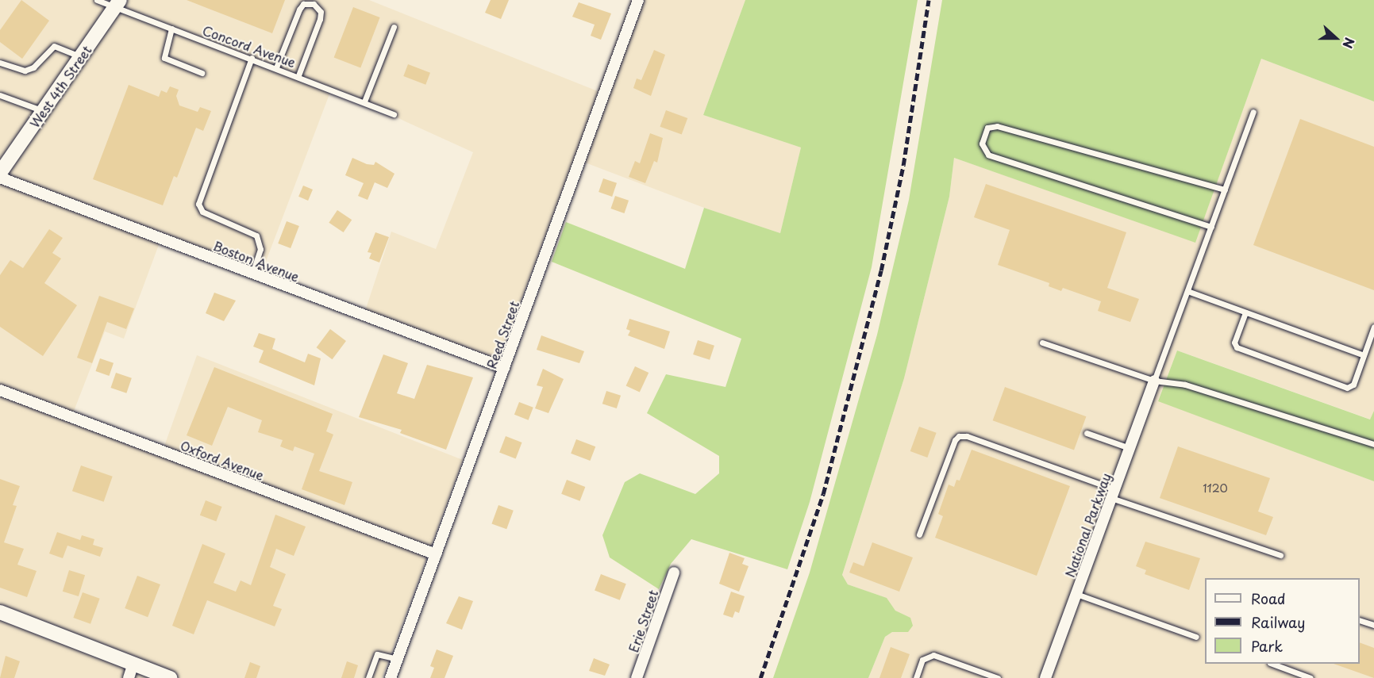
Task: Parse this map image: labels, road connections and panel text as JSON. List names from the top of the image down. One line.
{"streets":{"main road":["West 4th Street"],"street":["Boston Avenue","Reed Street","Oxford Avenue","National Parkway","Erie Street"],"lane":["Concord Avenue"]},"crossings":[["Concord Avenue","West 4th Street"],["Boston Avenue","Reed Street"],["Reed Street","Oxford Avenue"]],"house_numbers":["1120"],"legend":["Road","Railway","Park"],"north":"right"}
